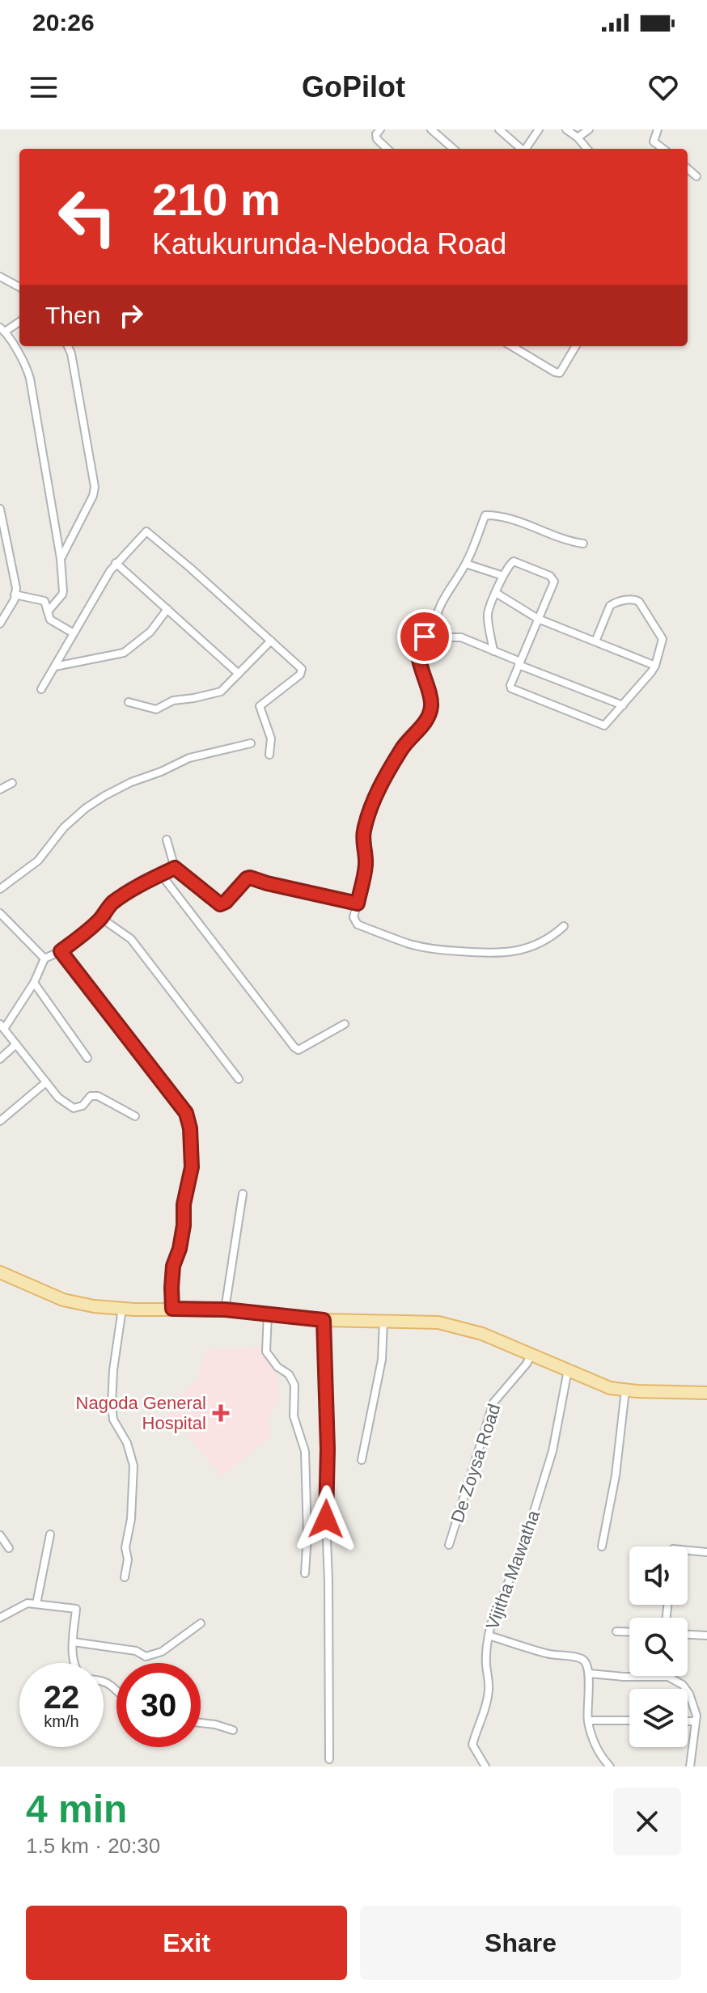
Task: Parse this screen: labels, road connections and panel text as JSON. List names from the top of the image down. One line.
{"streets":{"street":["De Zoysa Road","Vijitha Mawatha"]},"places":{"health":["Nagoda General Hospital"]},"page":{"status":"20:26","header":"GoPilot","turn":["210 m","Katukurunda-Neboda Road"],"then":"Then","speed":"22 km/h","limit":"30","heading":["4 min","1.5 km · 20:30"],"buttons":["Exit","Share"]}}
